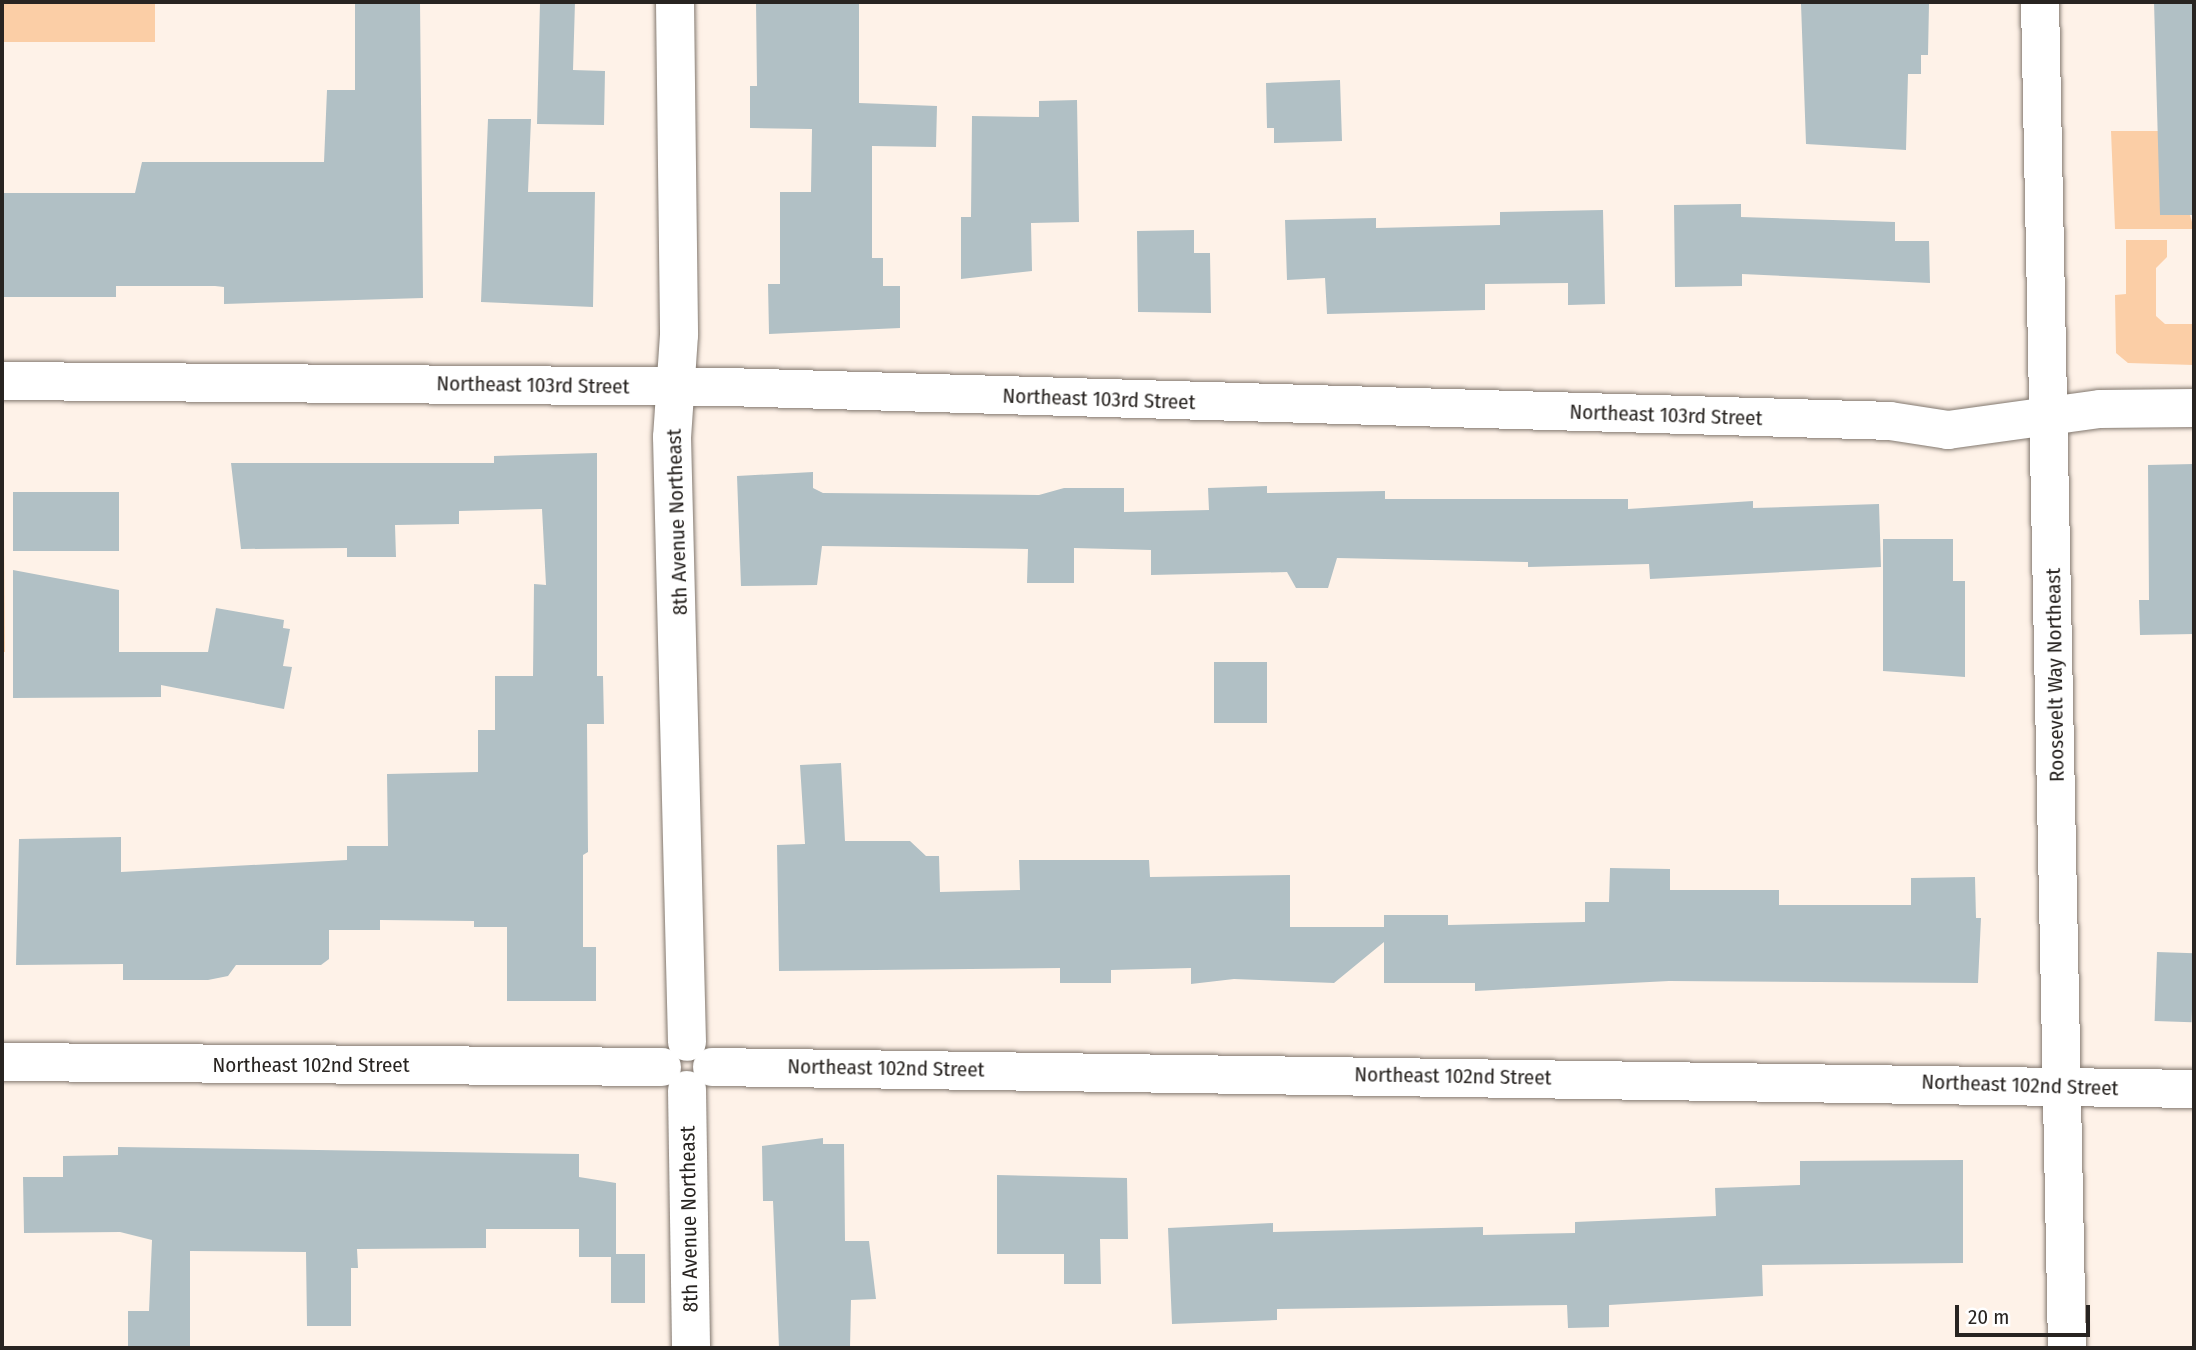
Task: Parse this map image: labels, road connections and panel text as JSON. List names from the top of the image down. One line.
{"streets":{"street":["Northeast 103rd Street","8th Avenue Northeast","Roosevelt Way Northeast","Northeast 102nd Street"]},"crossings":[["Northeast 103rd Street","8th Avenue Northeast"],["Northeast 103rd Street","Roosevelt Way Northeast"],["8th Avenue Northeast","Northeast 102nd Street"],["Roosevelt Way Northeast","Northeast 102nd Street"]],"scale_bar":"20 m"}
